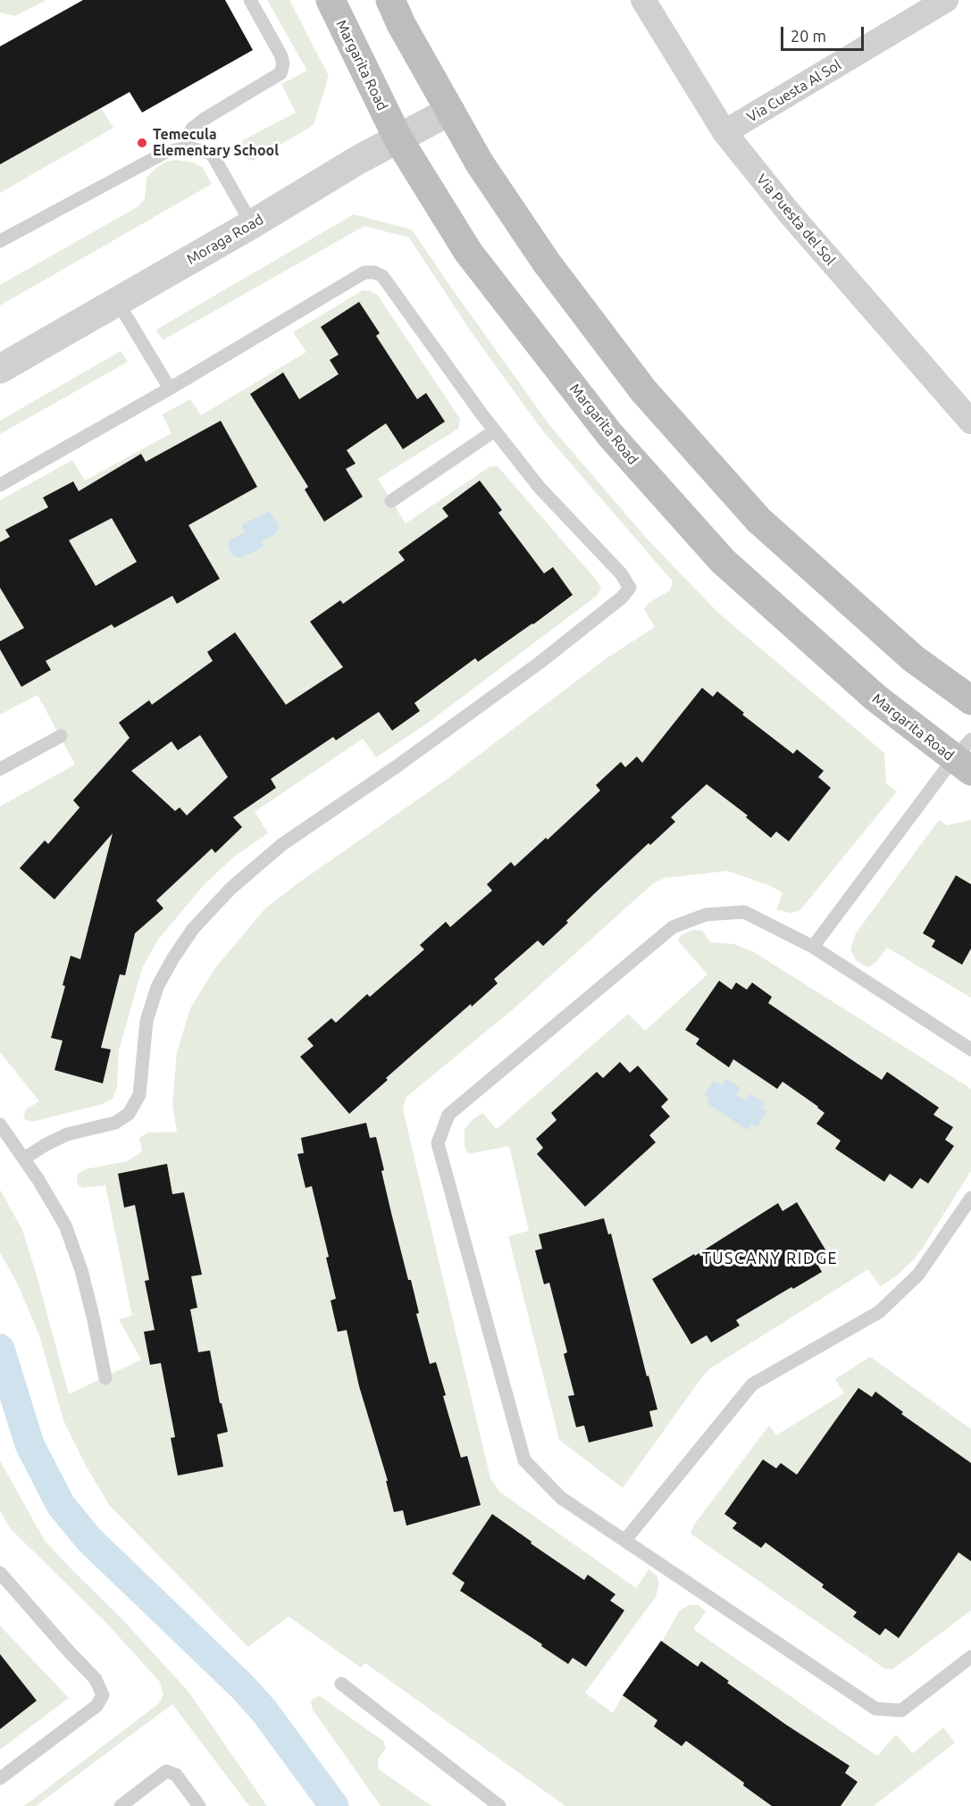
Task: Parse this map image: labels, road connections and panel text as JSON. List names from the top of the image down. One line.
{"streets":{"main road":["Margarita Road"],"street":["Via Cuesta Al Sol","Via Puesta del Sol","Moraga Road"]},"crossings":[["Margarita Road","Moraga Road"],["Via Cuesta Al Sol","Via Puesta del Sol"]],"districts":["TUSCANY RIDGE"],"places":["Temecula Elementary School"],"scale_bar":"20 m"}
